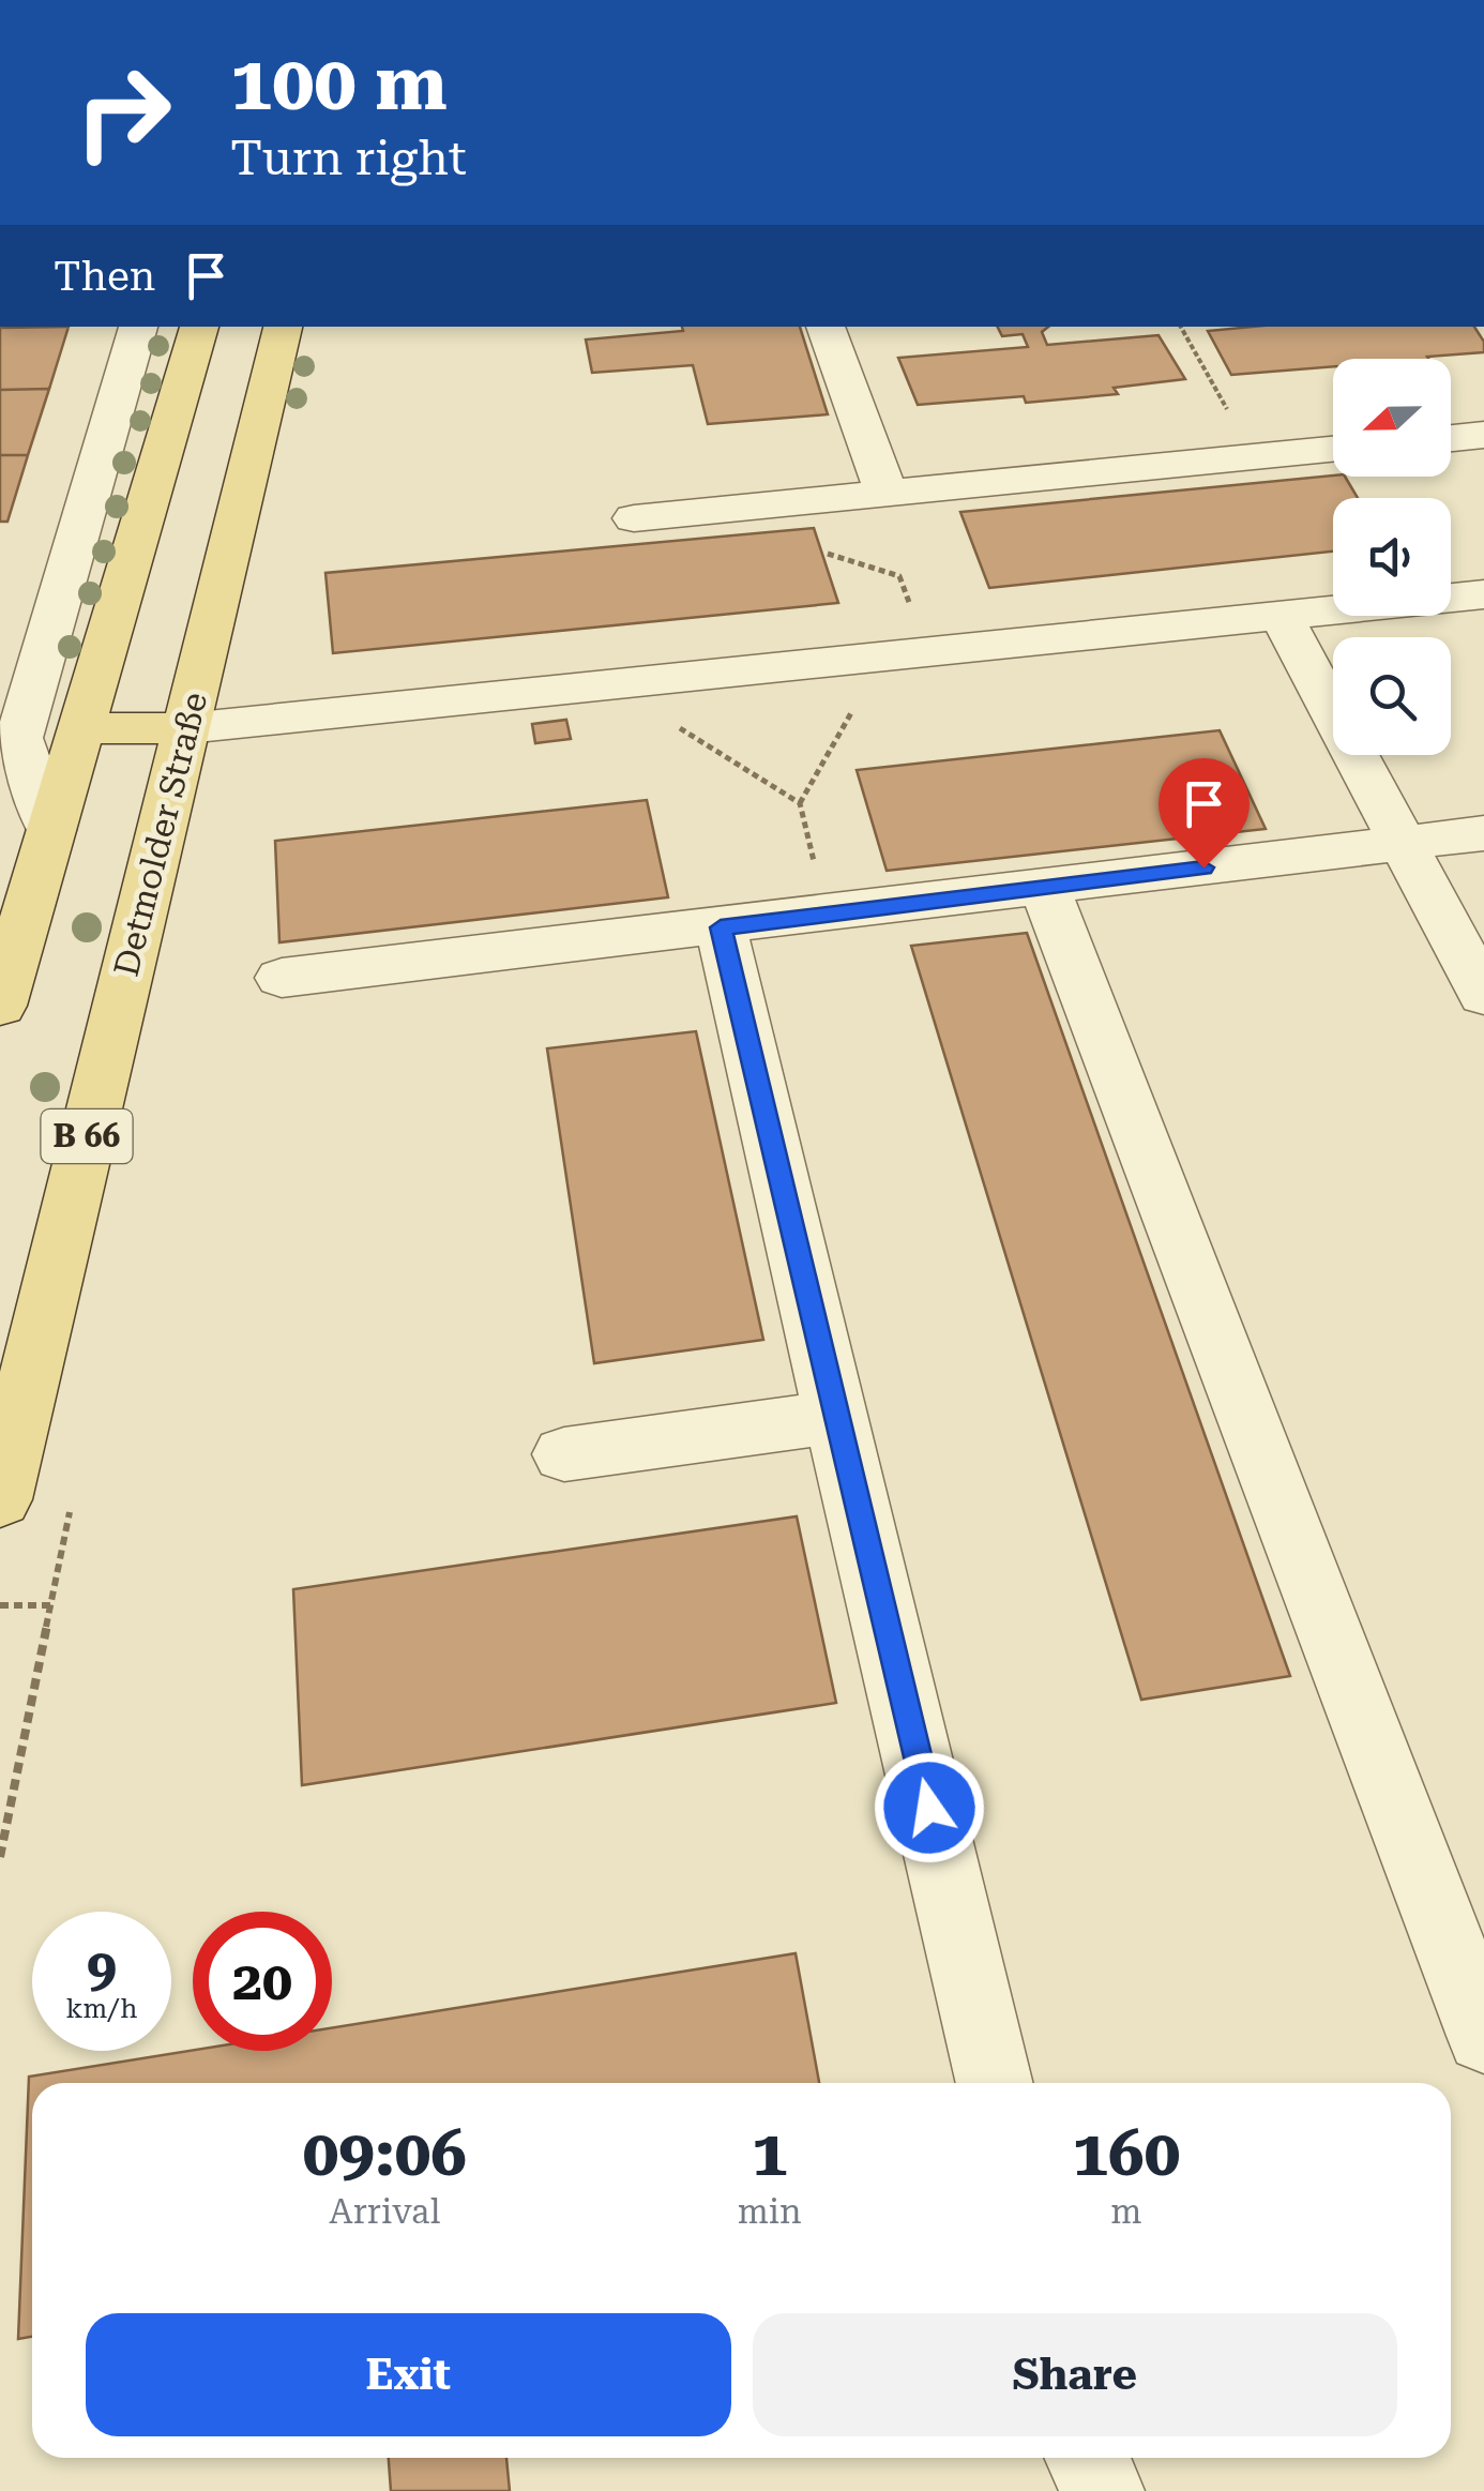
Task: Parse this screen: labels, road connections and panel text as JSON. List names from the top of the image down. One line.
{"streets":{"main road":["Detmolder Straße","B 66"]},"north":"left","page":{"turn":["100 m","Turn right"],"then":"Then","speed":"9 km/h","limit":"20","eta":["09:06","Arrival","1","min","160","m"],"buttons":["Exit","Share"]}}
